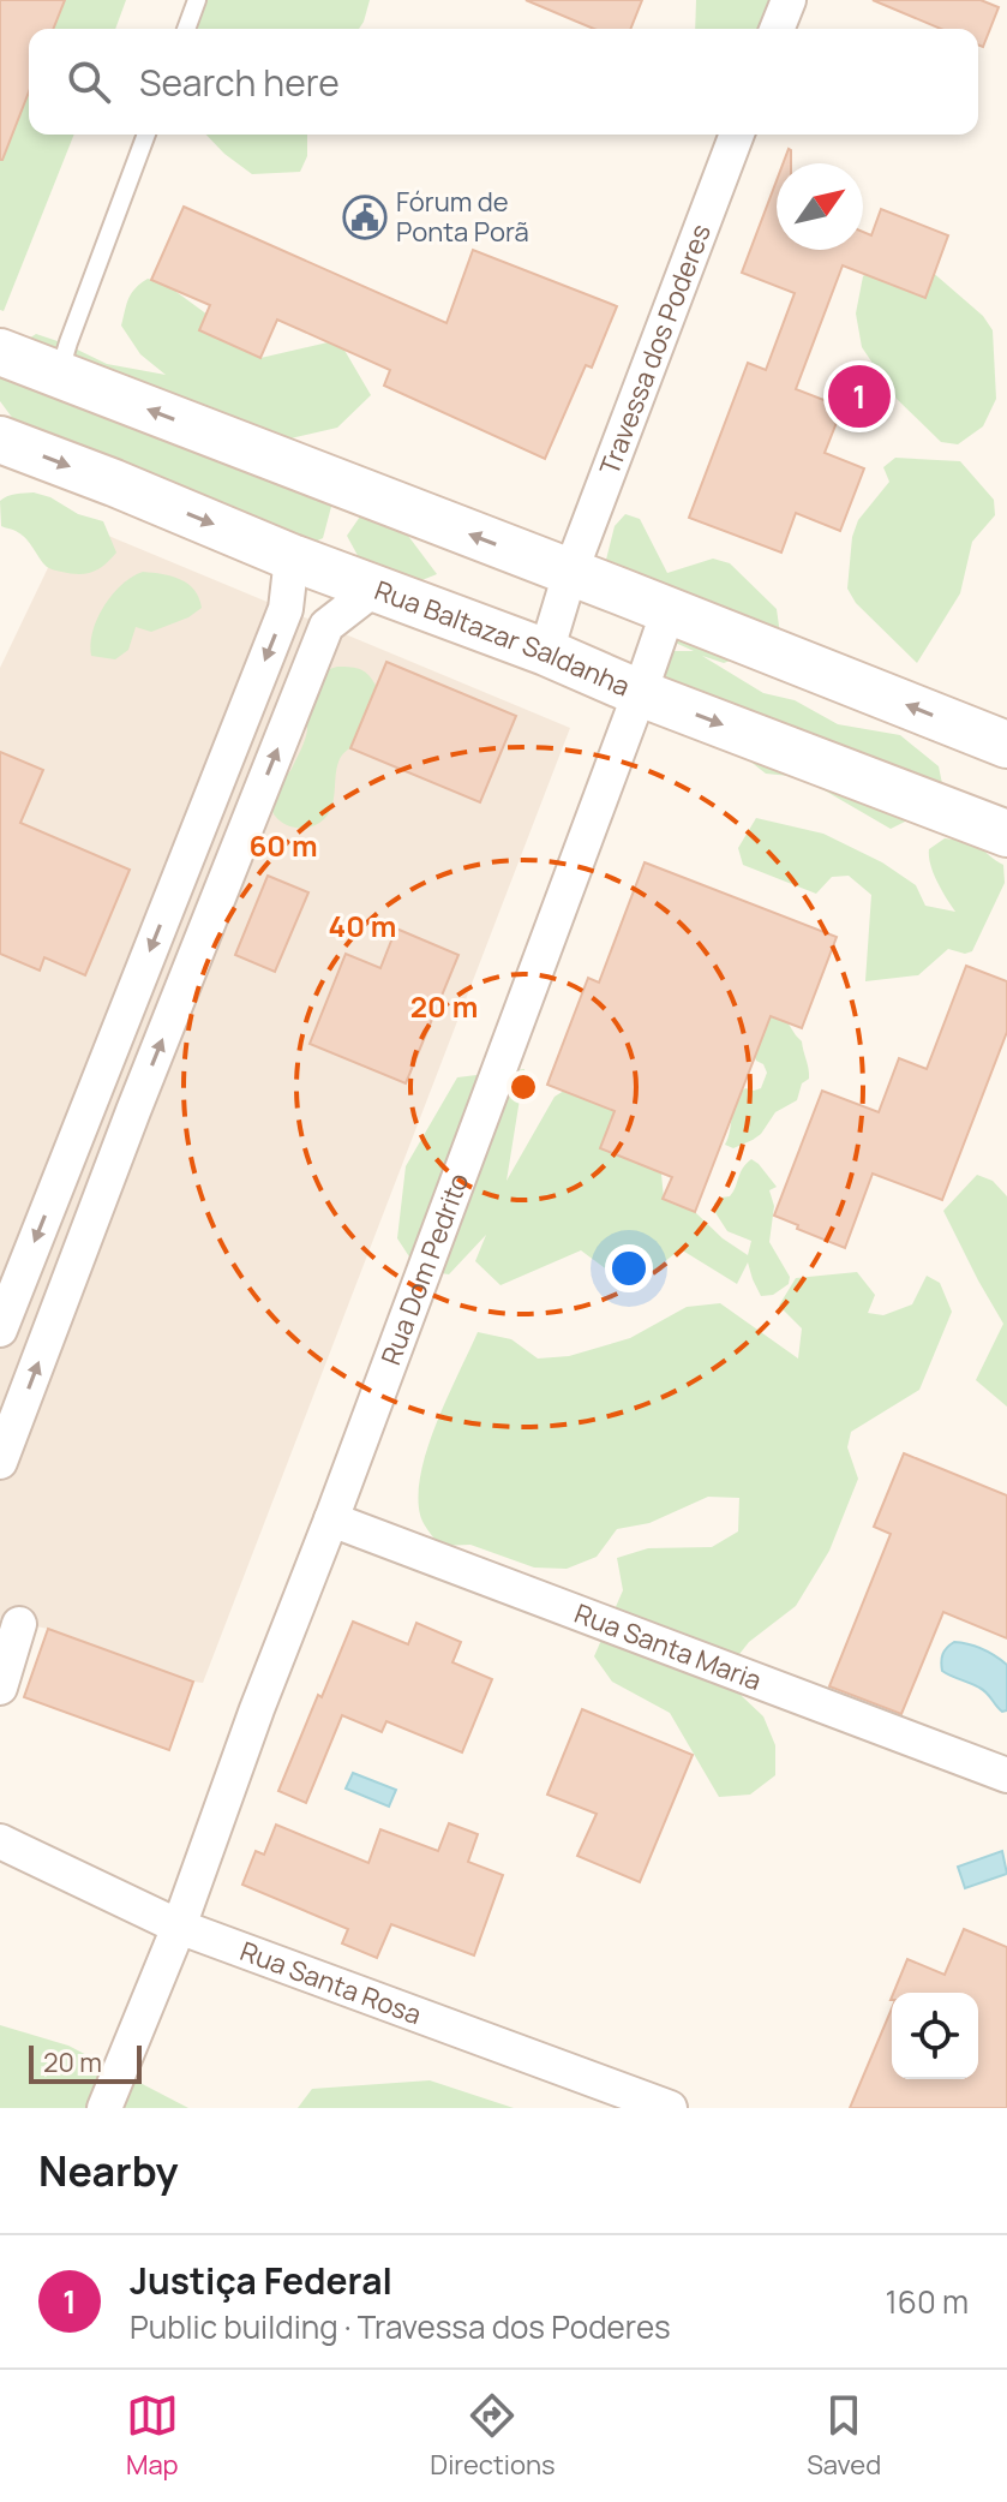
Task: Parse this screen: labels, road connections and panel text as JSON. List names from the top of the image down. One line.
{"streets":{"main road":["Rua Baltazar Saldanha"],"street":["Travessa dos Poderes","Rua Dom Pedrito","Rua Santa Maria","Rua Santa Rosa"]},"crossings":[["Travessa dos Poderes","Rua Baltazar Saldanha"],["Rua Baltazar Saldanha","Rua Dom Pedrito"],["Rua Dom Pedrito","Rua Santa Maria"],["Rua Dom Pedrito","Rua Santa Rosa"]],"places":{"public building":["Fórum de Ponta Porã"]},"scale_bar":"20 m","north":"top right","page":{"search":"Search here","pins":"1","scale":"20 m","heading":"Nearby","list":[{"mark":"1","name":"Justiça Federal","note":"Public building · Travessa dos Poderes","value":"160 m"}],"nav":["Map","Directions","Saved"]},"rings":["60 m","40 m","20 m"]}
